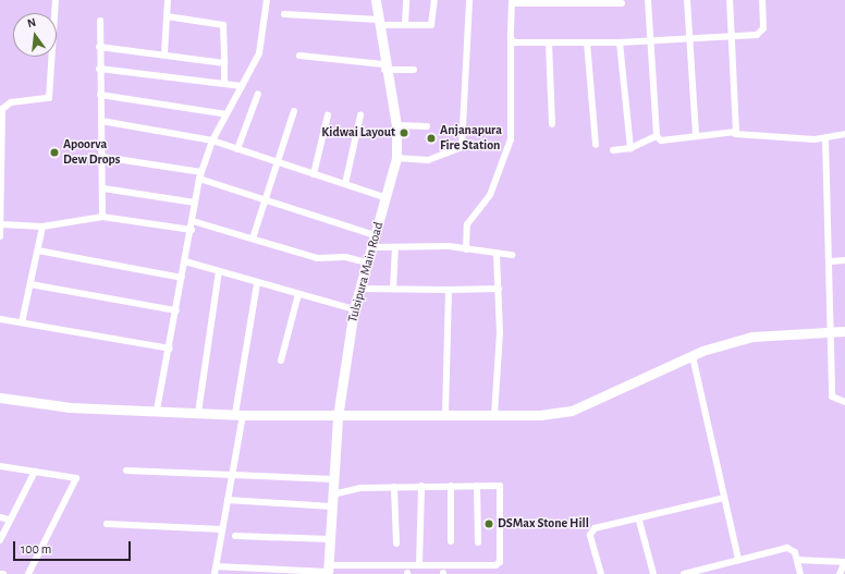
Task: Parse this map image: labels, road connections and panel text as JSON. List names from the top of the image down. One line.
{"streets":{"main road":["Tulsipura Main Road"]},"places":["Kidwai Layout","Anjanapura Fire Station","Apoorva Dew Drops","DSMax Stone Hill"],"scale_bar":"100 m","north":"top"}
